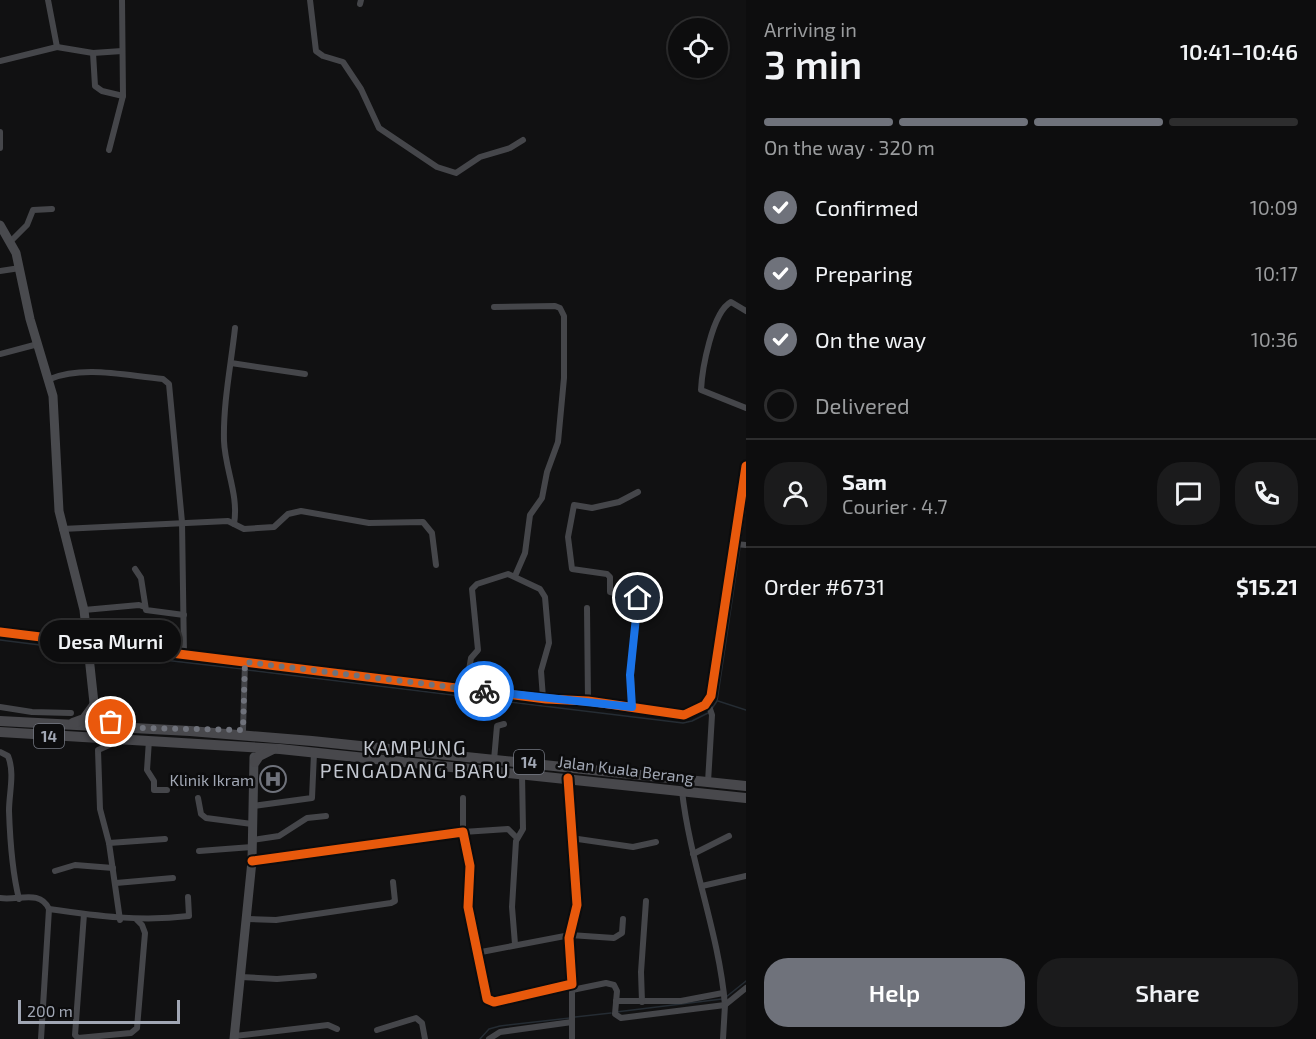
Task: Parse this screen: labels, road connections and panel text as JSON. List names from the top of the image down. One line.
{"streets":{"highway":["14","Jalan Kuala Berang"]},"districts":["KAMPUNG PENGADANG BARU"],"places":{"other":["Desa Murni"],"hospital":["Klinik Ikram"]},"scale_bar":"200 m","page":{"heading":["3 min","Arriving in","10:41–10:46"],"panel":["Sam","Courier · 4.7","Order #6731","$15.21"],"bar":"On the way · 320 m","list":[["Confirmed","10:09"],["Preparing","10:17"],["On the way","10:36"],"Delivered"],"bubble":"Desa Murni","buttons":["Help","Share"],"scale":"200 m"}}
